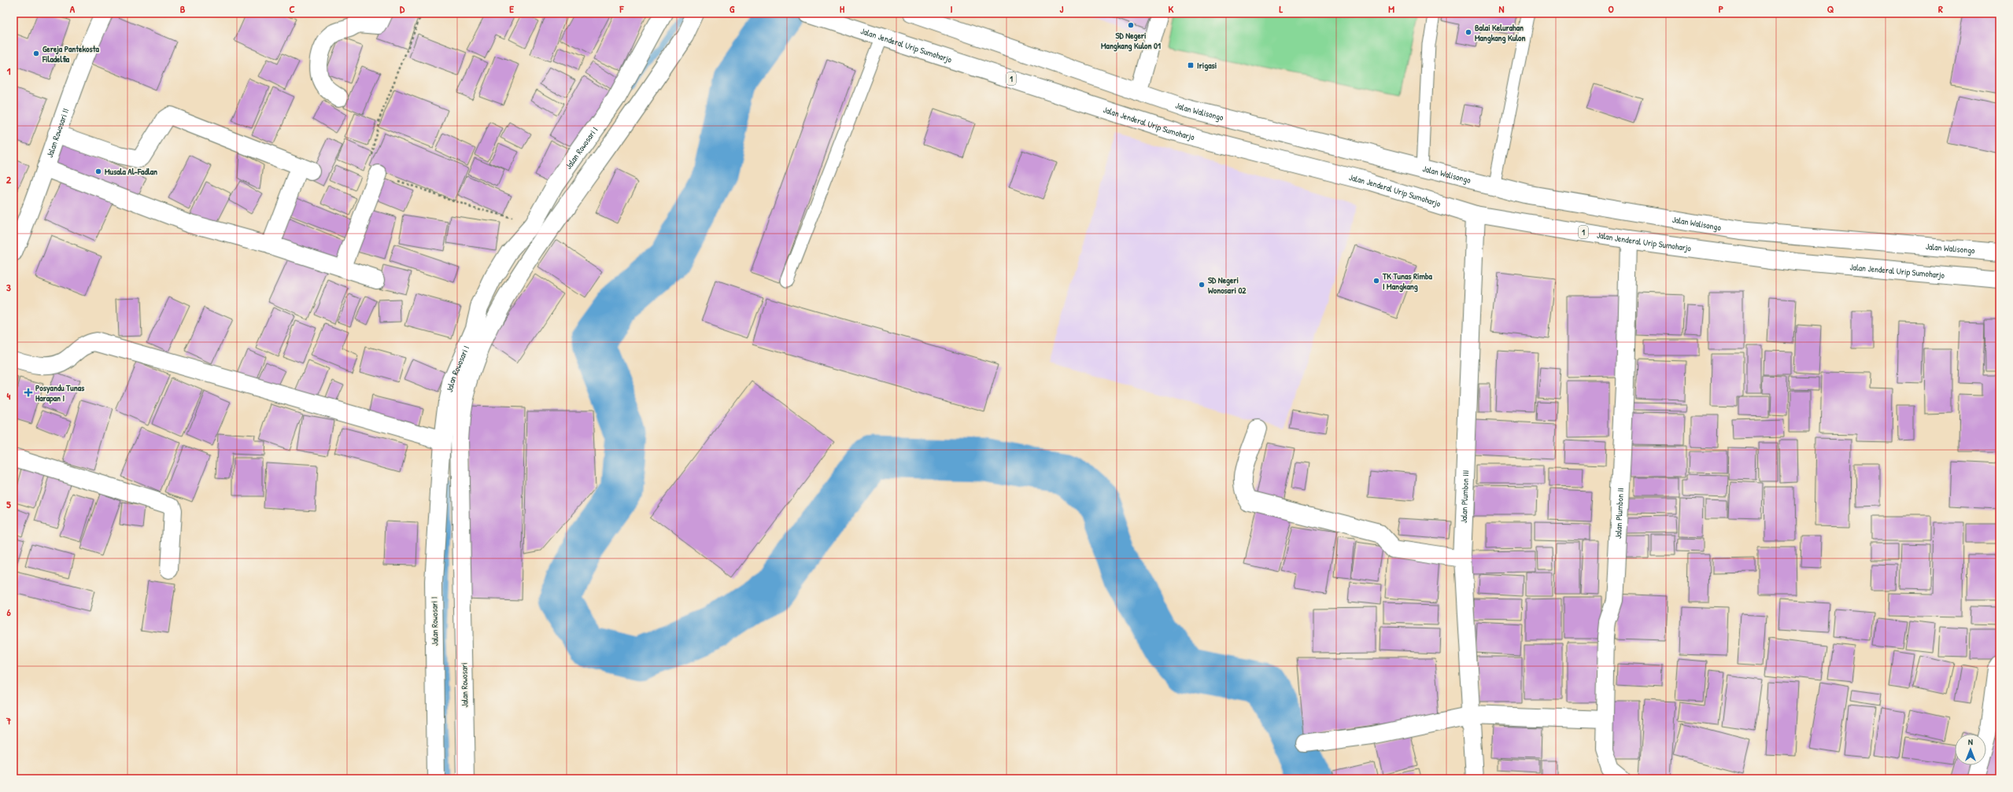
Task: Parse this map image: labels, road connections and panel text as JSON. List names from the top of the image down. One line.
{"streets":{"main road":["Jalan Jenderal Urip Sumoharjo","1","Jalan Walisongo","Jalan Rowosari II","Jalan Rowosari I","Jalan Plumbon III","Jalan Plumbon II","Jalan Rowosari"]},"crossings":[["Jalan Jenderal Urip Sumoharjo","Jalan Plumbon III"],["Jalan Jenderal Urip Sumoharjo","Jalan Plumbon II"],["Jalan Rowosari I","Jalan Rowosari"]],"places":{"other":["SD Negeri Mangkang Kulon 01","Balai Kelurahan Mangkang Kulon","Gereja Pantekosta Filadelfia","Musala Al-Fadlan","TK Tunas Rimba I Mangkang","SD Negeri Wonosari 02"],"transit":["Irigasi"],"health":["Posyandu Tunas Harapan I"]},"north":"top","grid":{"columns":["A","B","C","D","E","F","G","H","I","J","K","L","M","N","O","P","Q","R"],"rows":["1","2","3","4","5","6","7"]}}
